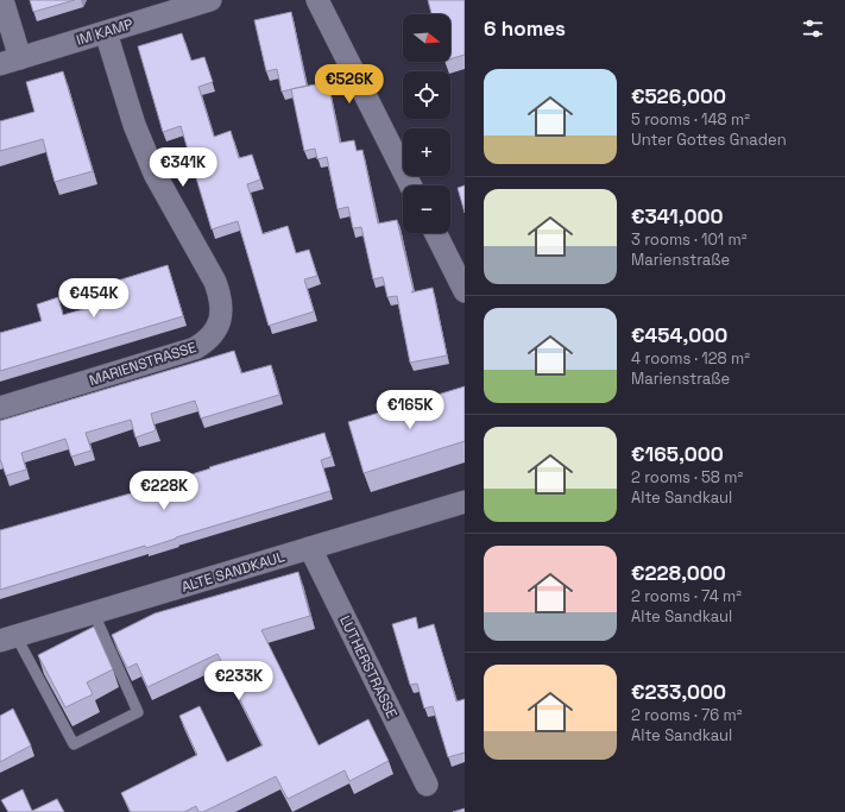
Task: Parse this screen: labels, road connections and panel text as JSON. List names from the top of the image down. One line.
{"streets":{"street":["IM KAMP","MARIENSTRASSE","ALTE SANDKAUL","LUTHERSTRASSE"]},"crossings":[["IM KAMP","MARIENSTRASSE"],["ALTE SANDKAUL","LUTHERSTRASSE"]],"north":"right","page":{"heading":"6 homes","map_buttons":["+","−"],"list":[{"name":"€526,000","note":"5 rooms · 148 m² · Unter Gottes Gnaden"},{"name":"€341,000","note":"3 rooms · 101 m² · Marienstraße"},{"name":"€454,000","note":"4 rooms · 128 m² · Marienstraße"},{"name":"€165,000","note":"2 rooms · 58 m² · Alte Sandkaul"},{"name":"€228,000","note":"2 rooms · 74 m² · Alte Sandkaul"},{"name":"€233,000","note":"2 rooms · 76 m² · Alte Sandkaul"}],"price":["€526K","€341K","€454K","€165K","€228K","€233K"]}}
